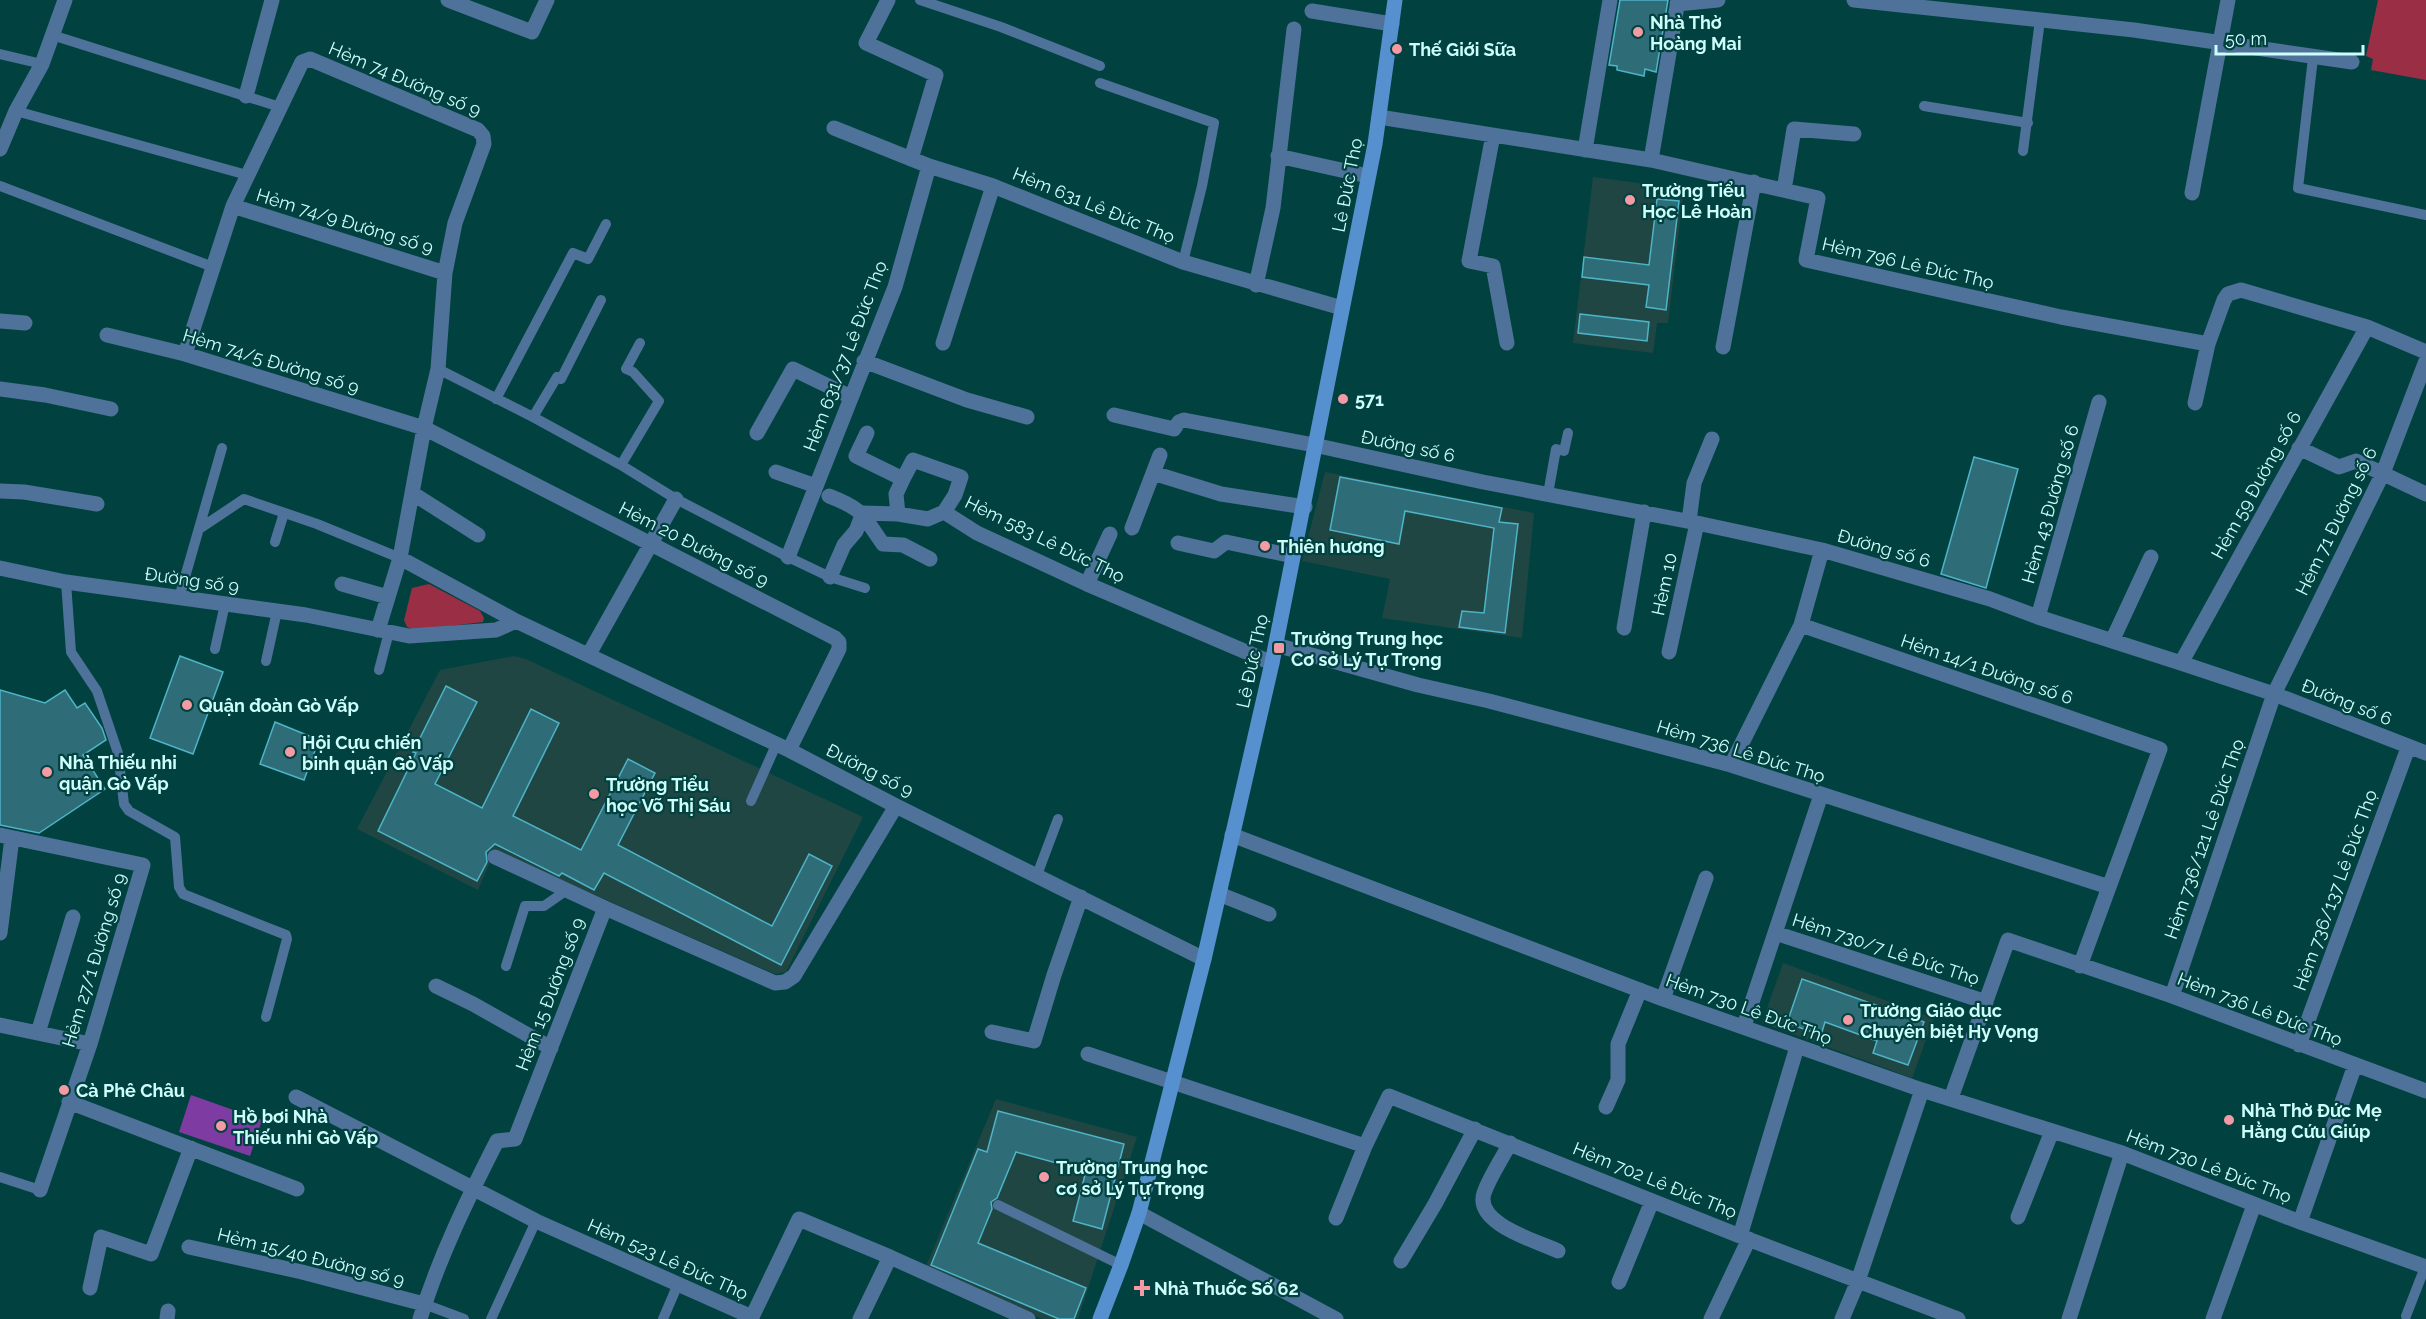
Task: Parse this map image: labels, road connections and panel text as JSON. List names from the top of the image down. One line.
{"streets":{"main road":["Lê Đức Thọ"],"street":["Hẻm 74 Đường số 9","Hẻm 631 Lê Đức Thọ","Hẻm 74/9 Đường số 9","Hẻm 796 Lê Đức Thọ","Hẻm 631/37 Lê Đức Thọ","Hẻm 74/5 Đường số 9","Đường số 6","Hẻm 59 Đường số 6","Hẻm 43 Đường số 6","Hẻm 71 Đường số 6","Hẻm 583 Lê Đức Thọ","Hẻm 20 Đường số 9","Đường số 9","Hẻm 10","Hẻm 14/1 Đường số 6","Hẻm 736 Lê Đức Thọ","Hẻm 736/121 Lê Đức Thọ","Hẻm 736/137 Lê Đức Thọ","Hẻm 730/7 Lê Đức Thọ","Hẻm 27/1 Đường số 9","Hẻm 15 Đường số 9","Hẻm 730 Lê Đức Thọ","Hẻm 702 Lê Đức Thọ","Hẻm 15/40 Đường số 9","Hẻm 523 Lê Đức Thọ"]},"crossings":[["Hẻm 74 Đường số 9","Hẻm 74/9 Đường số 9"],["Hẻm 74 Đường số 9","Hẻm 74/5 Đường số 9"],["Hẻm 74 Đường số 9","Hẻm 20 Đường số 9"],["Hẻm 74 Đường số 9","Đường số 9"],["Lê Đức Thọ","Hẻm 631 Lê Đức Thọ"],["Lê Đức Thọ","Hẻm 796 Lê Đức Thọ"],["Lê Đức Thọ","Đường số 6"],["Lê Đức Thọ","Hẻm 583 Lê Đức Thọ"],["Lê Đức Thọ","Đường số 9"],["Lê Đức Thọ","Hẻm 736 Lê Đức Thọ"],["Lê Đức Thọ","Hẻm 730 Lê Đức Thọ"],["Hẻm 631 Lê Đức Thọ","Hẻm 631/37 Lê Đức Thọ"],["Hẻm 74/5 Đường số 9","Hẻm 20 Đường số 9"],["Đường số 6","Hẻm 59 Đường số 6"],["Đường số 6","Hẻm 43 Đường số 6"],["Đường số 6","Hẻm 71 Đường số 6"],["Đường số 6","Hẻm 10"],["Đường số 6","Hẻm 736/121 Lê Đức Thọ"],["Đường số 6","Hẻm 736/137 Lê Đức Thọ"],["Hẻm 71 Đường số 6","Hẻm 736/121 Lê Đức Thọ"],["Hẻm 20 Đường số 9","Đường số 9"],["Đường số 9","Hẻm 15 Đường số 9"],["Hẻm 14/1 Đường số 6","Hẻm 736 Lê Đức Thọ"],["Hẻm 736 Lê Đức Thọ","Hẻm 736/121 Lê Đức Thọ"],["Hẻm 736 Lê Đức Thọ","Hẻm 736/137 Lê Đức Thọ"],["Hẻm 736 Lê Đức Thọ","Hẻm 730/7 Lê Đức Thọ"],["Hẻm 730/7 Lê Đức Thọ","Hẻm 730 Lê Đức Thọ"],["Hẻm 15 Đường số 9","Hẻm 15/40 Đường số 9"],["Hẻm 15 Đường số 9","Hẻm 523 Lê Đức Thọ"]],"places":{"other":["Nhà Thờ Hoàng Mai","Thế Giới Sữa","Trường Tiểu Học Lê Hoàn","571","Thiên hương","Quận đoàn Gò Vấp","Hội Cựu chiến binh quận Gò Vấp","Nhà Thiếu nhi quận Gò Vấp","Trường Tiểu học Võ Thị Sáu","Trường Giáo dục Chuyên biệt Hy Vọng","Cà Phê Châu","Nhà Thờ Đức Mẹ Hằng Cứu Giúp","Hồ bơi Nhà Thiếu nhi Gò Vấp","Trường Trung học cơ sở Lý Tự Trọng"],"transit":["Trường Trung học Cơ sở Lý Tự Trọng"],"health":["Nhà Thuốc Số 62"]},"scale_bar":"50 m"}
